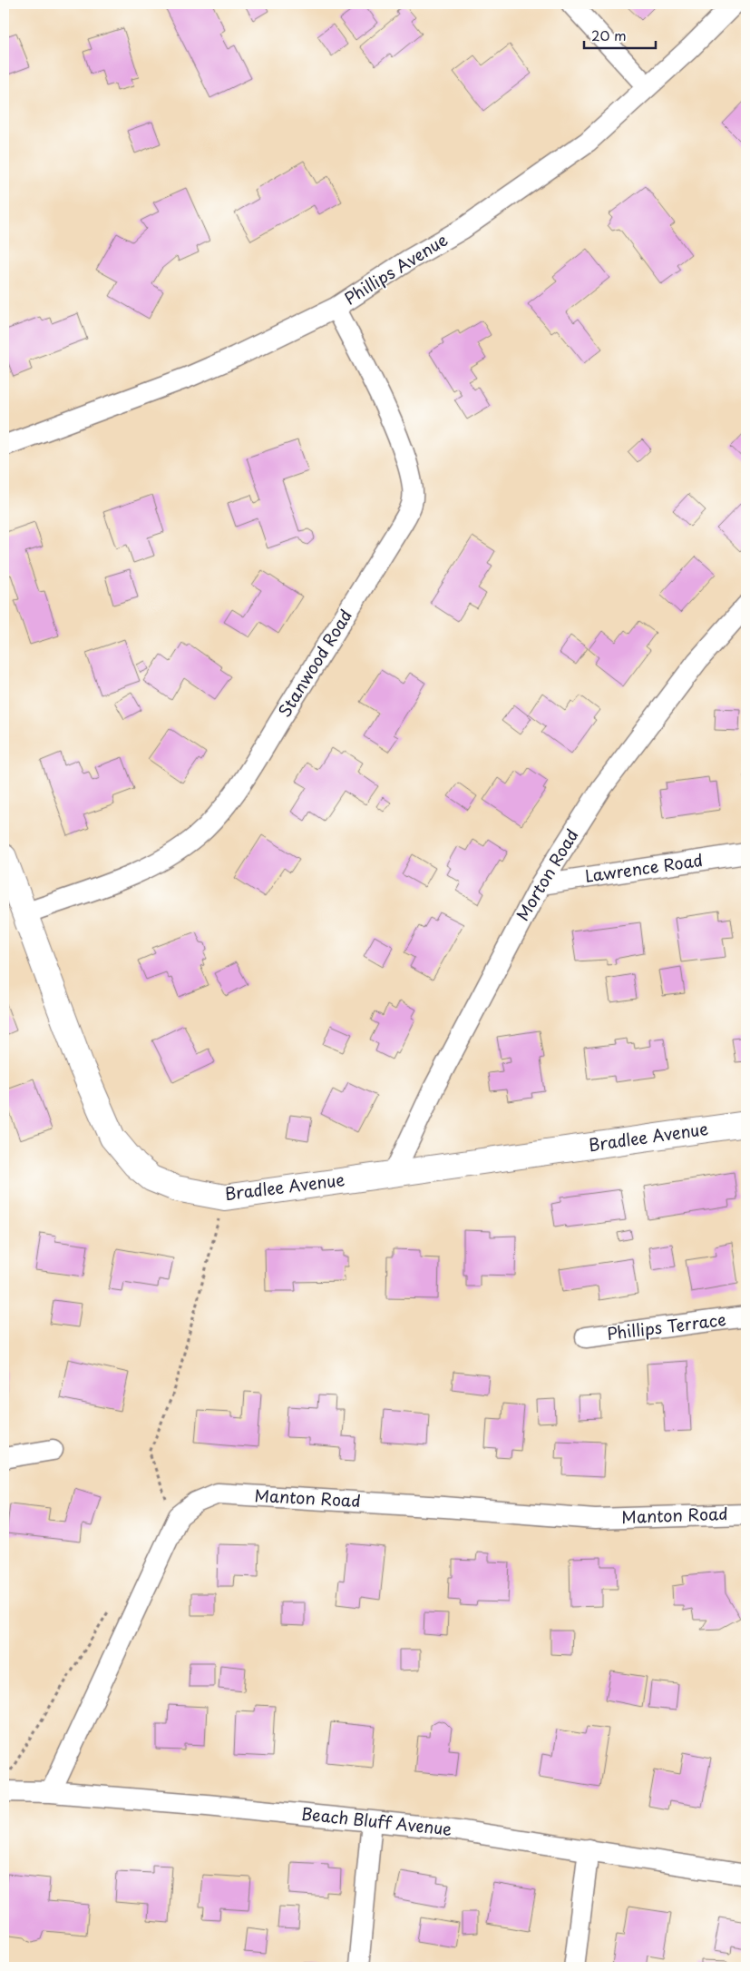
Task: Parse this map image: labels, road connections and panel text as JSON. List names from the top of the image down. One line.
{"streets":{"street":["Phillips Avenue","Stanwood Road","Lawrence Road","Morton Road","Bradlee Avenue","Phillips Terrace","Manton Road","Beach Bluff Avenue"]},"crossings":[["Phillips Avenue","Stanwood Road"],["Stanwood Road","Bradlee Avenue"],["Lawrence Road","Morton Road"],["Morton Road","Bradlee Avenue"],["Manton Road","Beach Bluff Avenue"]],"scale_bar":"20 m"}
